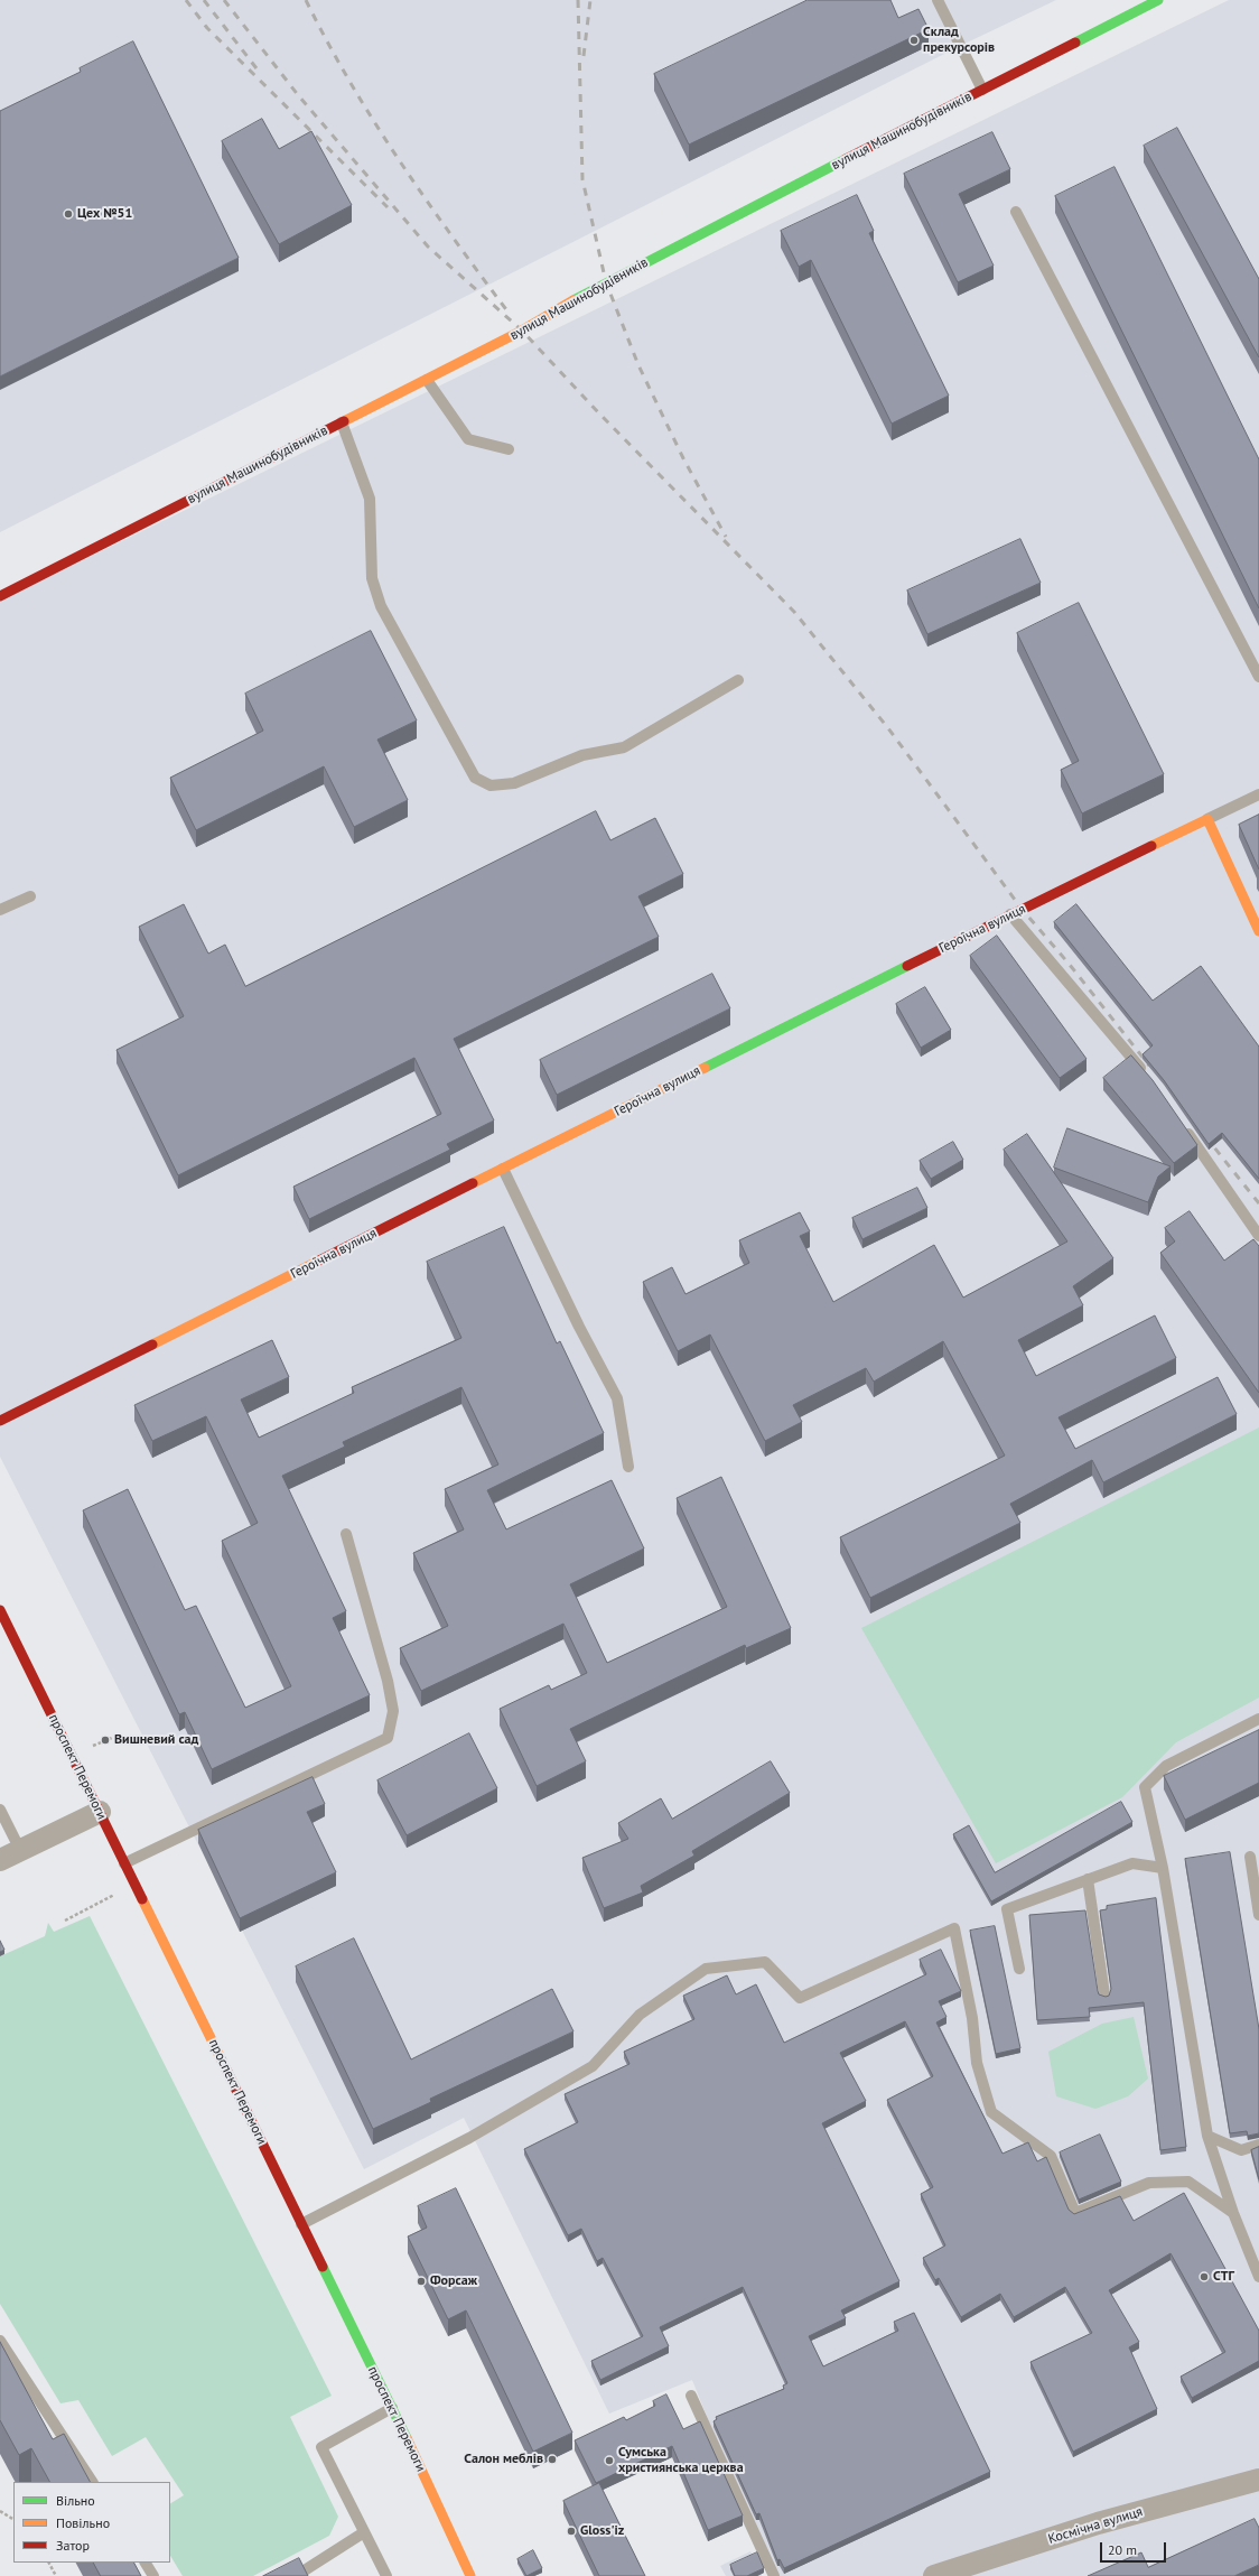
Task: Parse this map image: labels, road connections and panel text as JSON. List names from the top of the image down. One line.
{"streets":{"street":["вулиця Машинобудівників","Героїчна вулиця","проспект Перемоги","Космічна вулиця"]},"places":["Склад прекурсорів","Цех №51","Вишневий сад","СТГ","Форсаж","Салон меблів","Сумська християнська церква","Gloss'iz"],"legend":["Вільно","Повільно","Затор"],"scale_bar":"20 m"}
